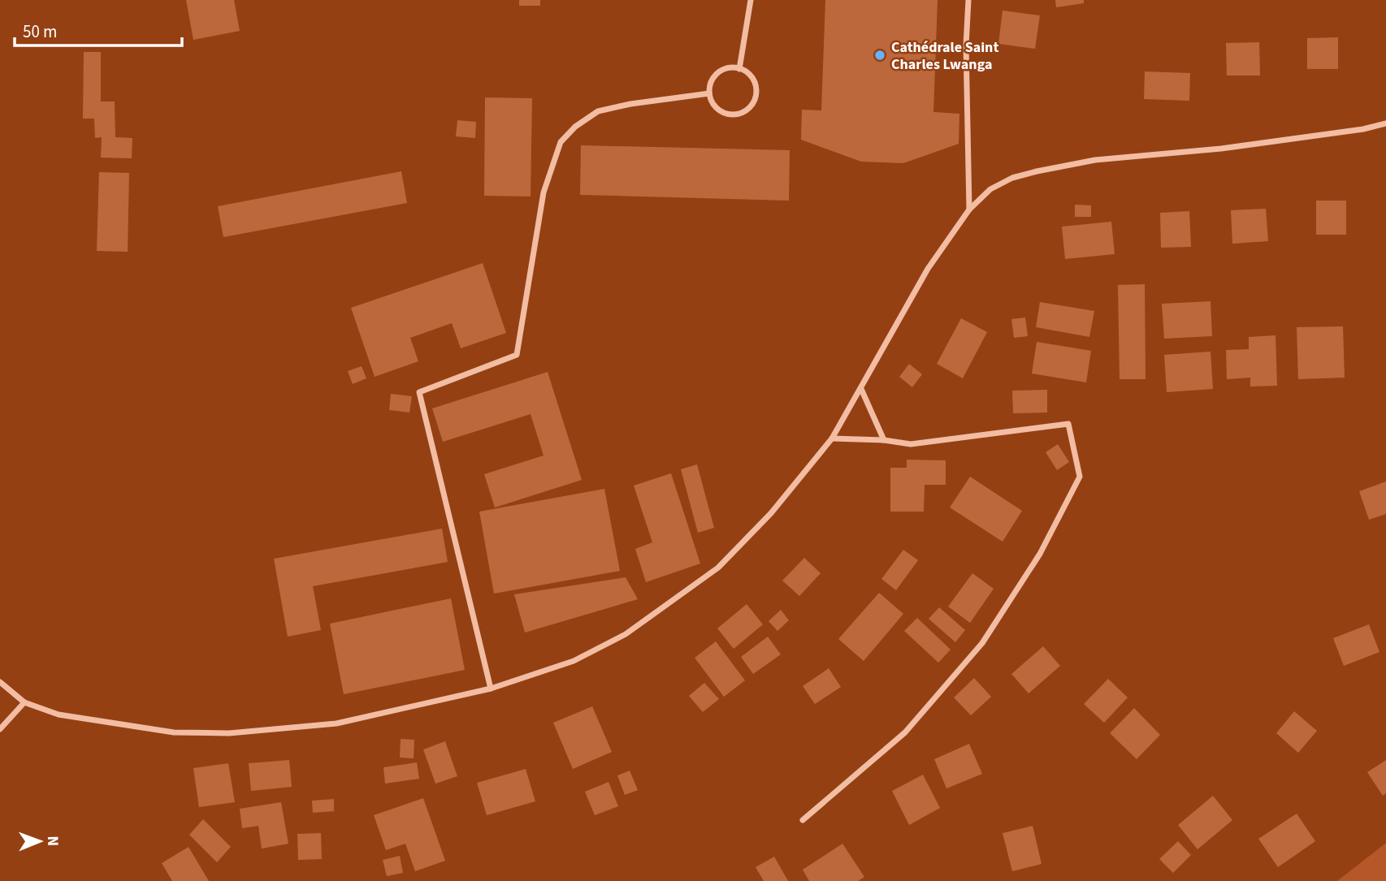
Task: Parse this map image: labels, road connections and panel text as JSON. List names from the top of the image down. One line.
{"places":["Cathédrale Saint Charles Lwanga"],"scale_bar":"50 m","north":"right"}
